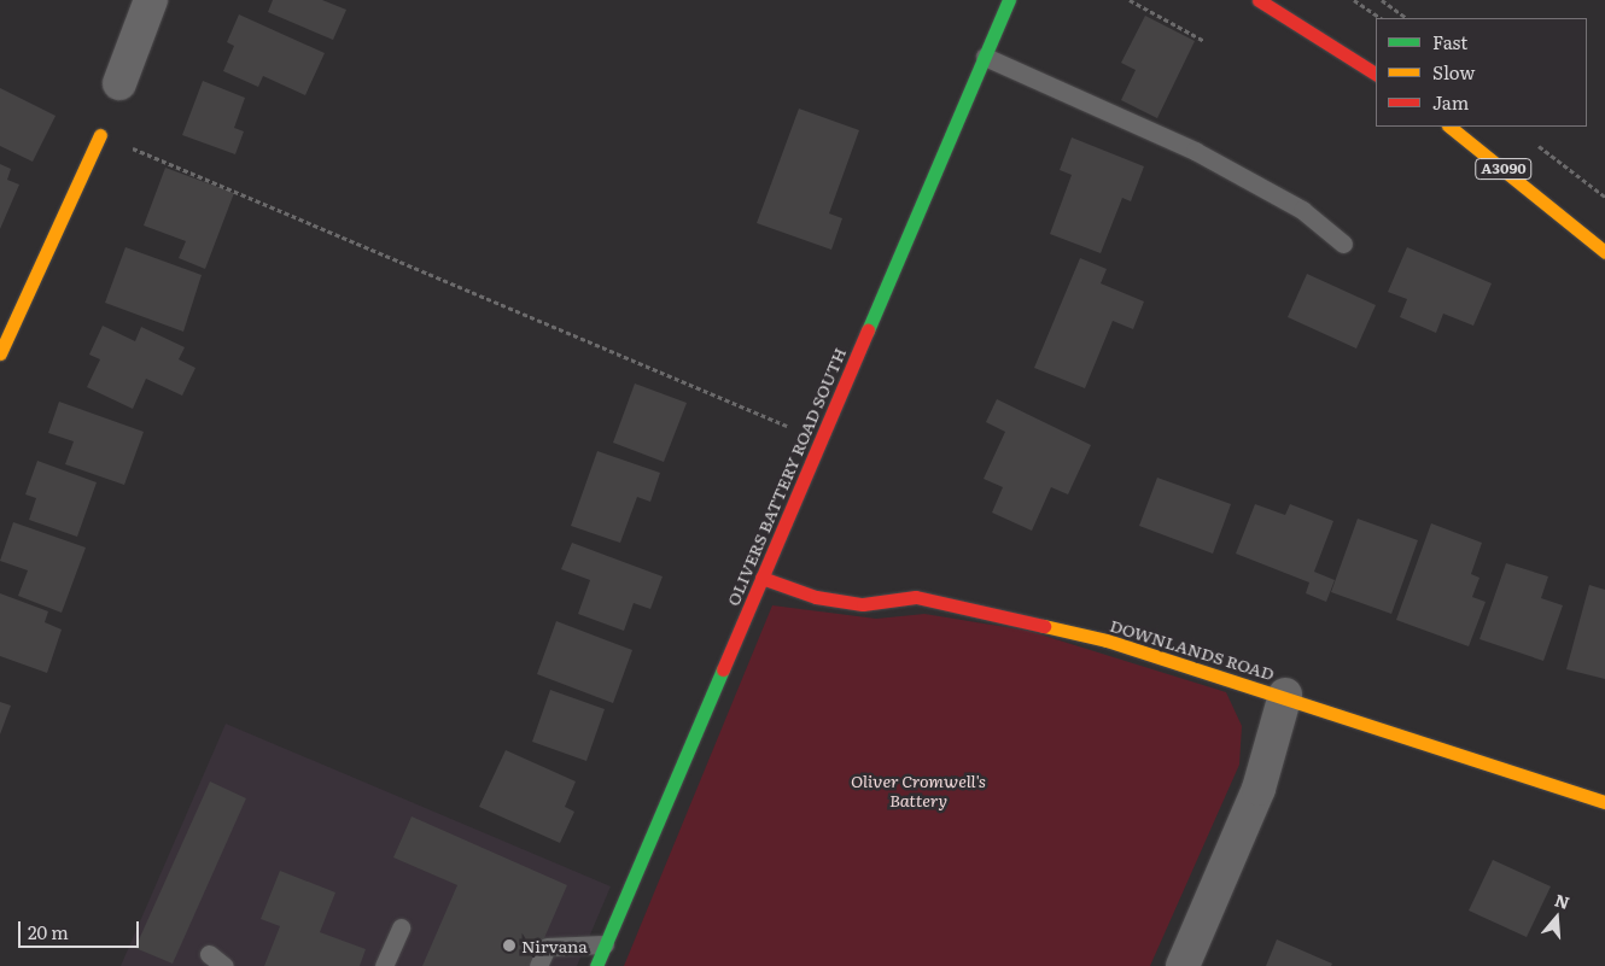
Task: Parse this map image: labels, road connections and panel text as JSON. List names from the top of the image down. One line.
{"streets":{"street":["A3090","OLIVERS BATTERY ROAD SOUTH","DOWNLANDS ROAD"]},"crossings":[["OLIVERS BATTERY ROAD SOUTH","DOWNLANDS ROAD"]],"parks":["Oliver Cromwell's Battery"],"places":["Nirvana"],"legend":["Fast","Slow","Jam"],"scale_bar":"20 m","north":"top"}
